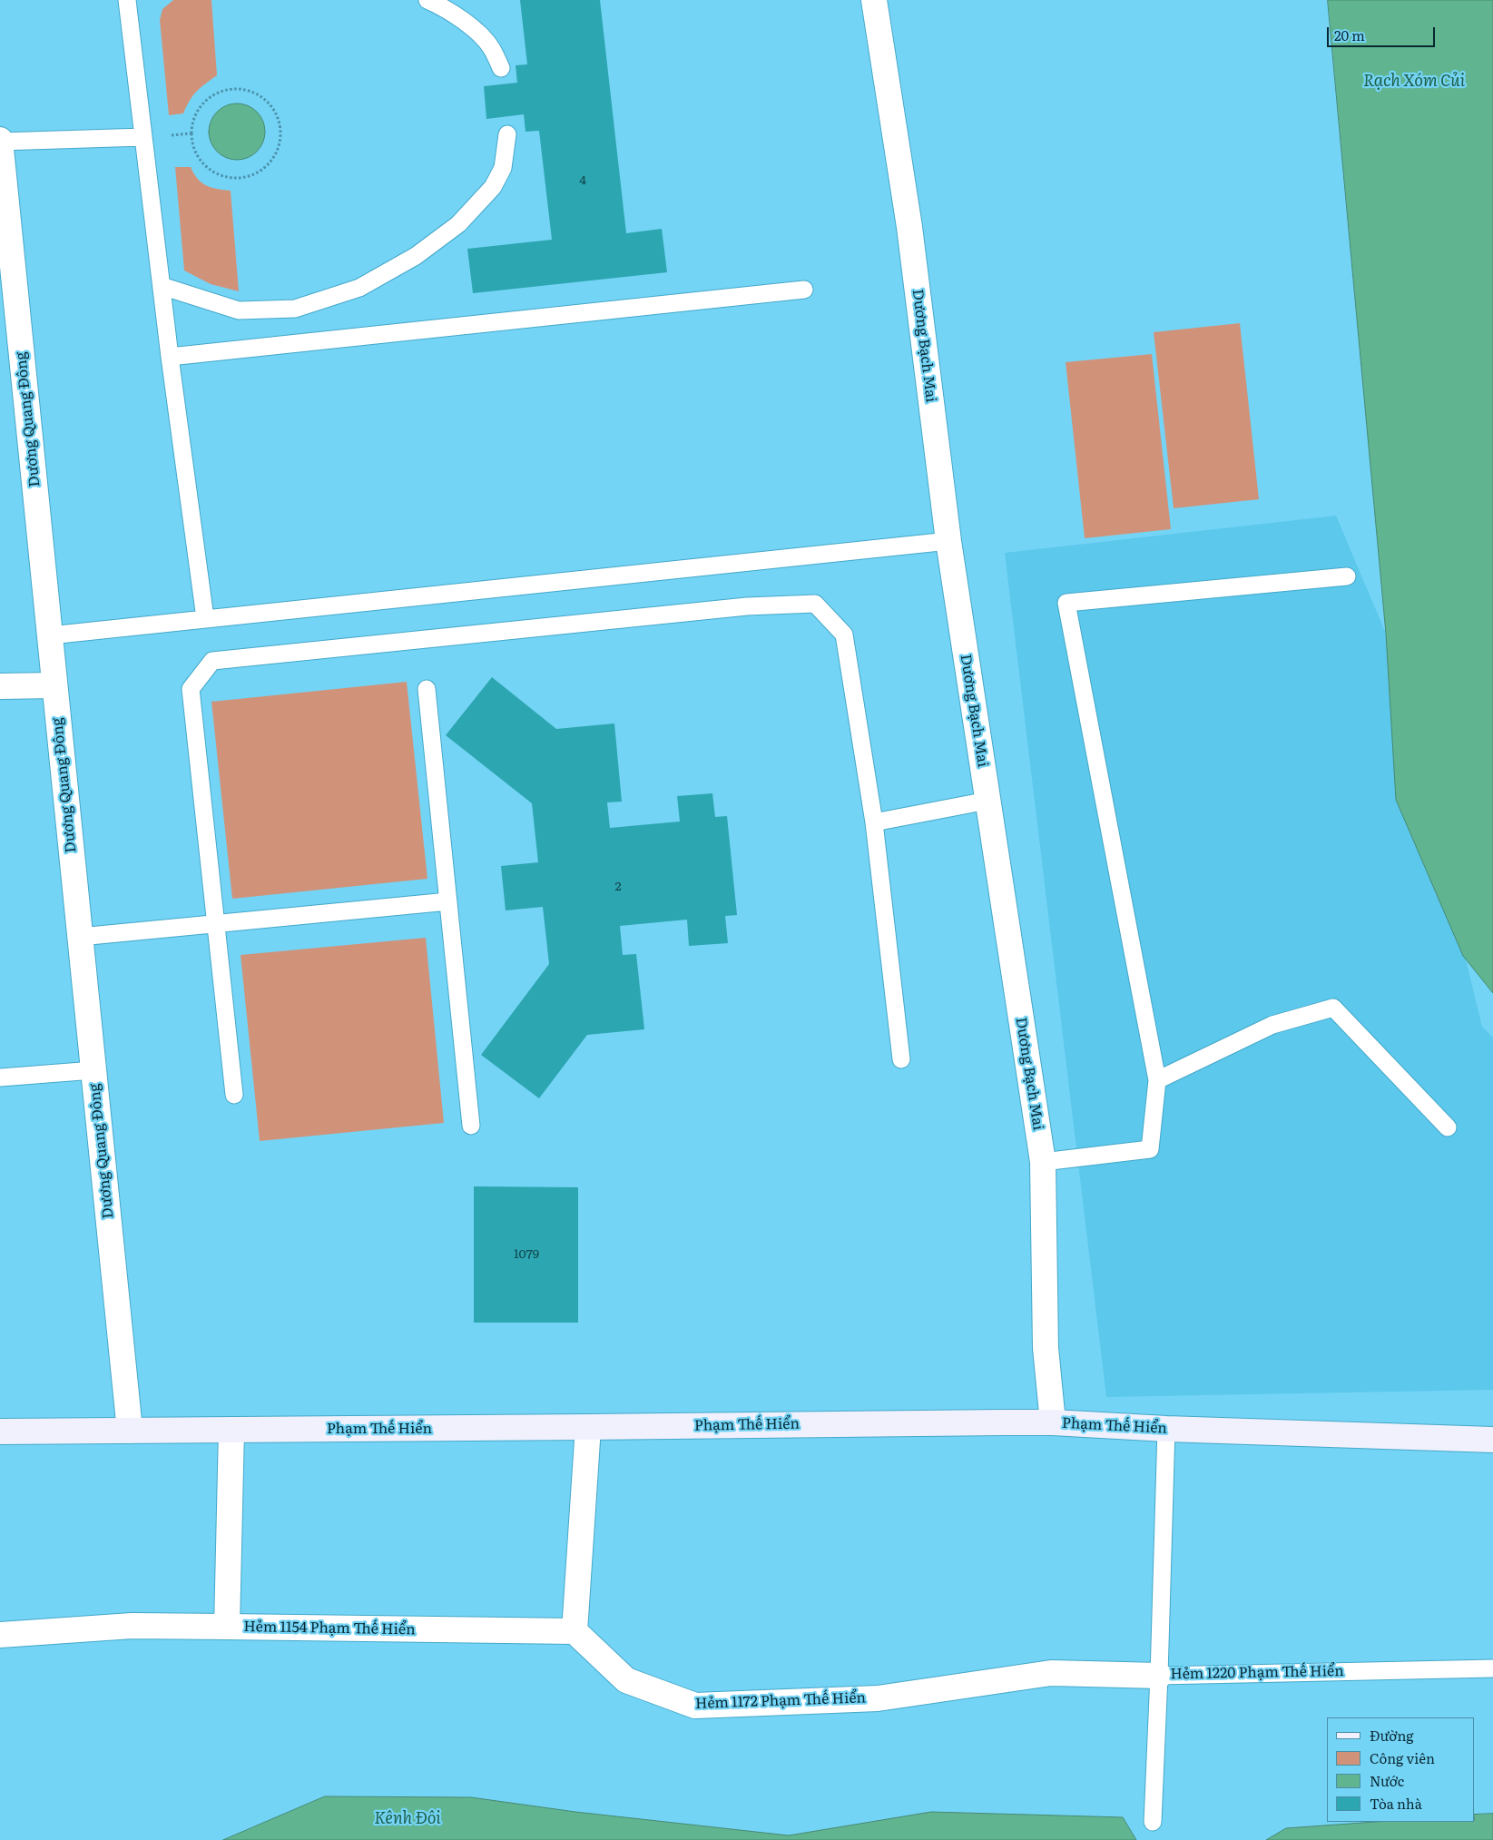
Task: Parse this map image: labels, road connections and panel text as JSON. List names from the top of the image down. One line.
{"streets":{"main road":["Phạm Thế Hiển"],"street":["Dương Bạch Mai","Dương Quang Đông","Hẻm 1154 Phạm Thế Hiển","Hẻm 1172 Phạm Thế Hiển"],"lane":["Hẻm 1220 Phạm Thế Hiển"]},"crossings":[["Dương Bạch Mai","Phạm Thế Hiển"],["Dương Quang Đông","Phạm Thế Hiển"],["Phạm Thế Hiển","Hẻm 1154 Phạm Thế Hiển"],["Phạm Thế Hiển","Hẻm 1220 Phạm Thế Hiển"],["Hẻm 1154 Phạm Thế Hiển","Hẻm 1172 Phạm Thế Hiển"],["Hẻm 1220 Phạm Thế Hiển","Hẻm 1172 Phạm Thế Hiển"]],"water":["Rạch Xóm Củi","Kênh Đôi"],"house_numbers":["4","2","1079"],"legend":["Đường","Công viên","Nước","Tòa nhà"],"scale_bar":"20 m"}
